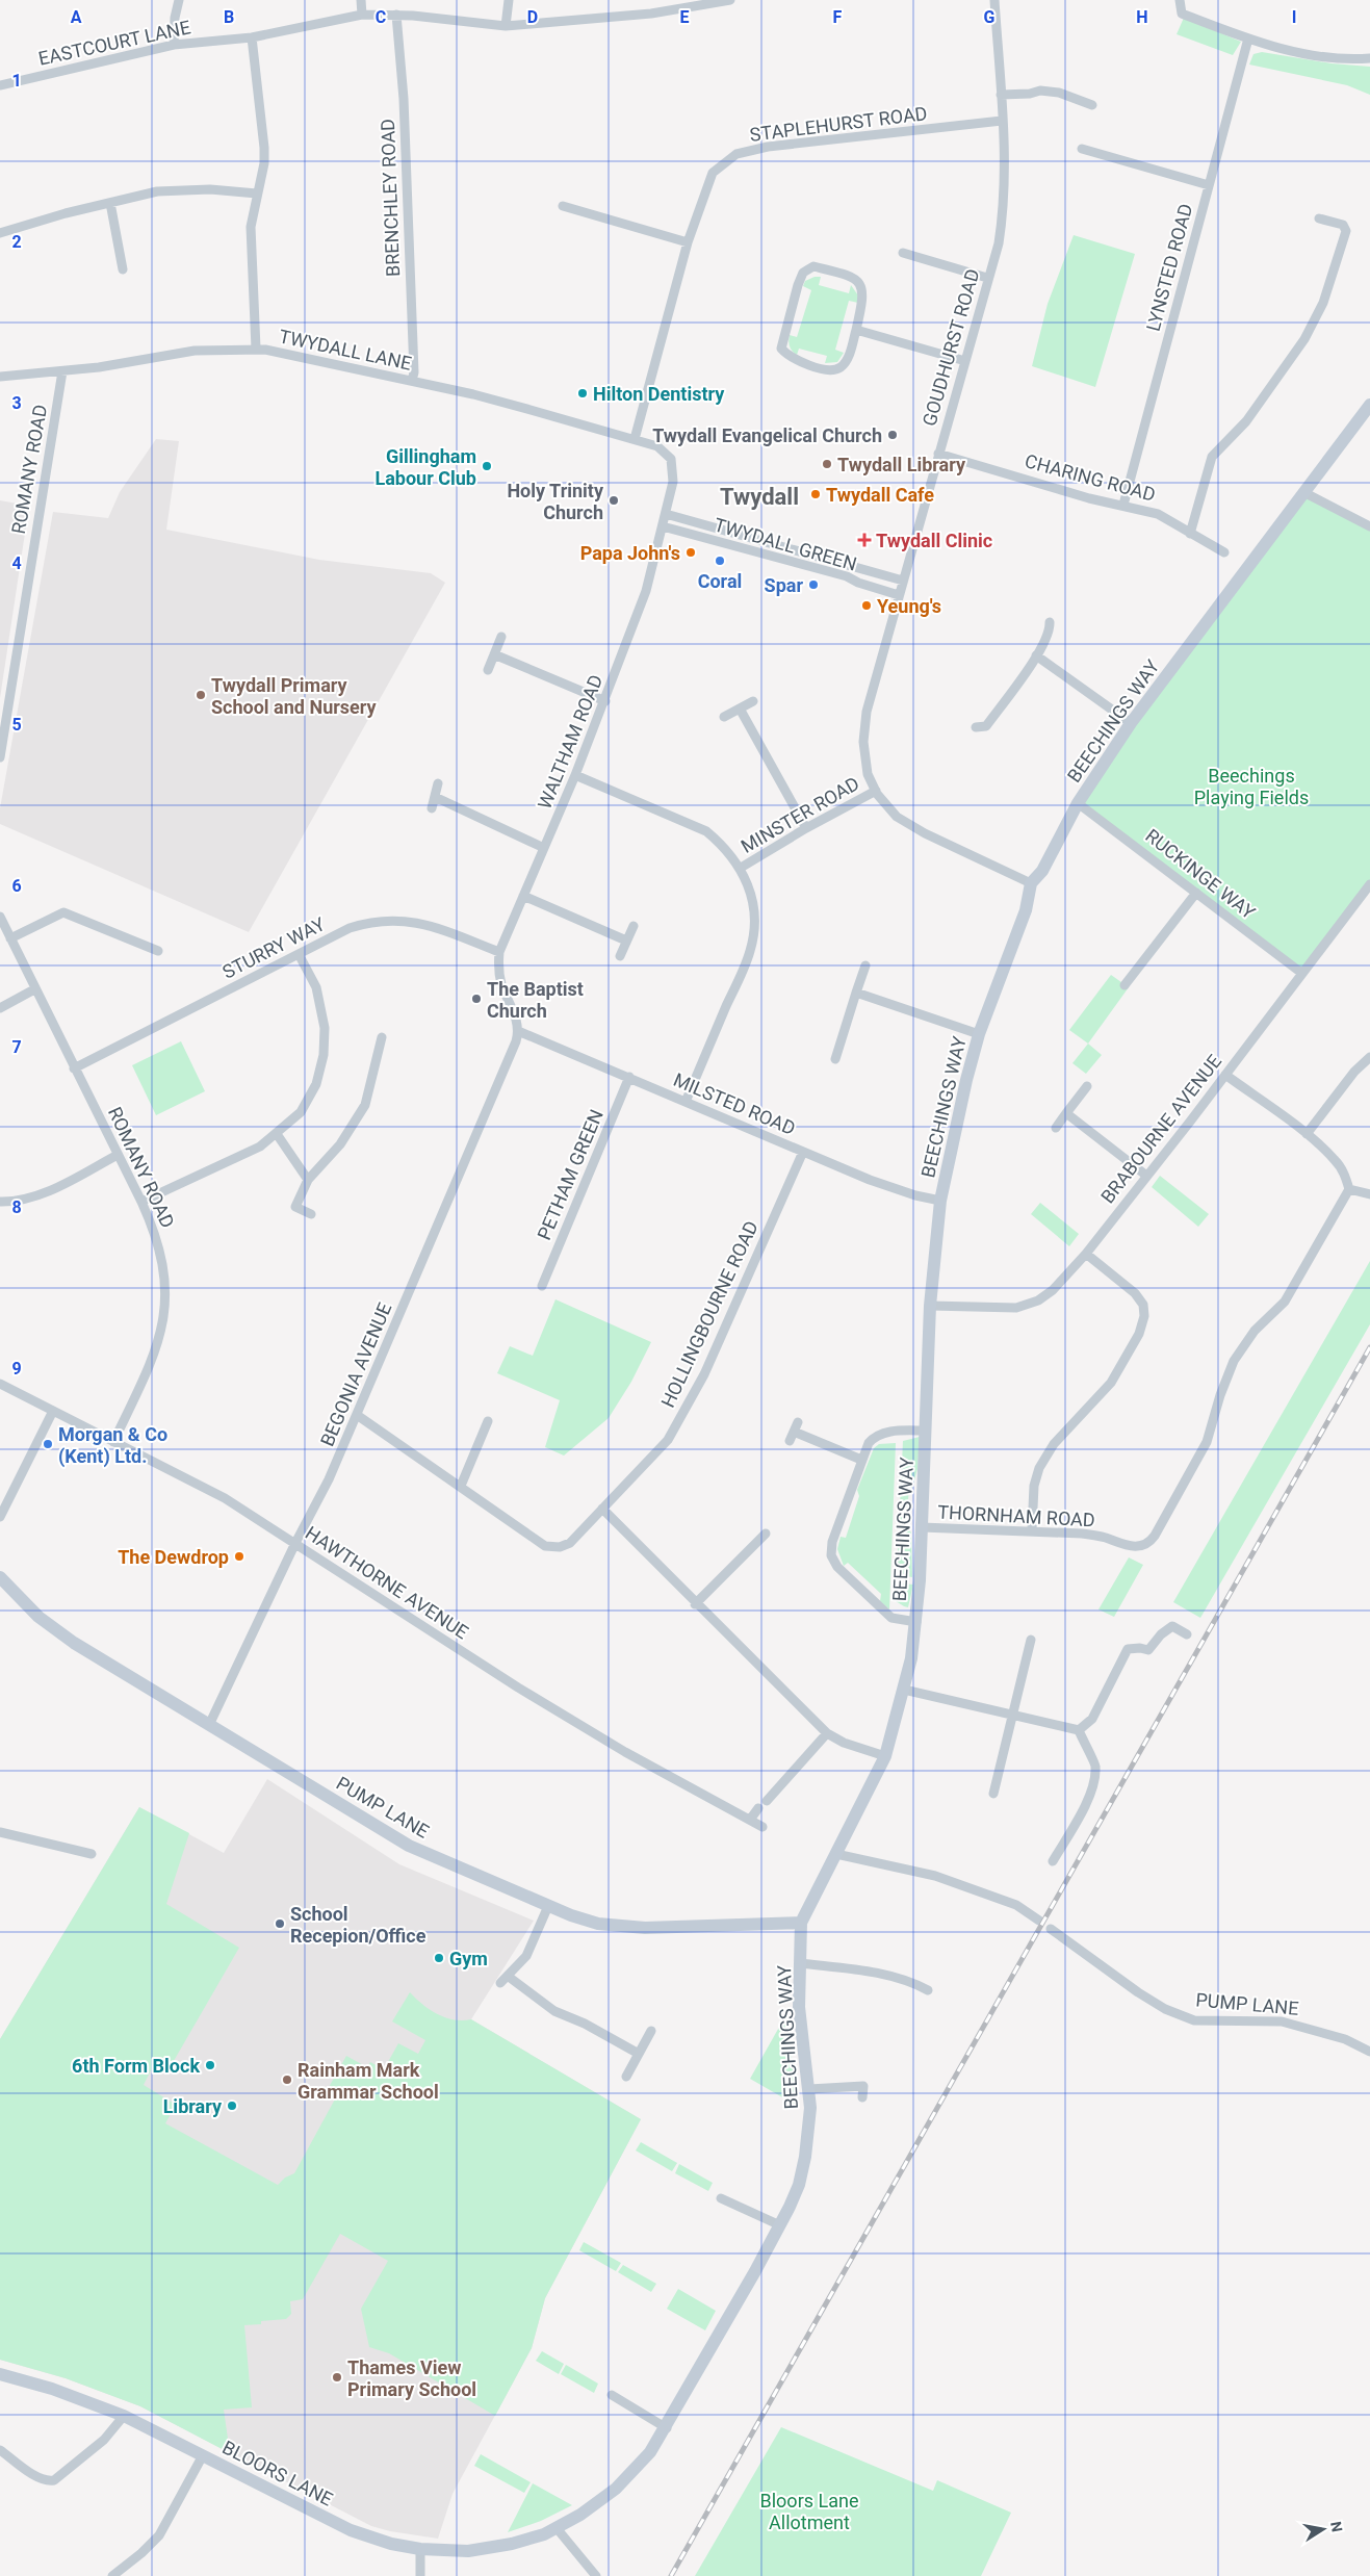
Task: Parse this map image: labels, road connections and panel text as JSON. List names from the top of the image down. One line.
{"streets":{"street":["EASTCOURT LANE","STAPLEHURST ROAD","BRENCHLEY ROAD","LYNSTED ROAD","GOUDHURST ROAD","TWYDALL LANE","ROMANY ROAD","CHARING ROAD","TWYDALL GREEN","BEECHINGS WAY","WALTHAM ROAD","MINSTER ROAD","RUCKINGE WAY","STURRY WAY","MILSTED ROAD","BRABOURNE AVENUE","PETHAM GREEN","HOLLINGBOURNE ROAD","BEGONIA AVENUE","THORNHAM ROAD","HAWTHORNE AVENUE","PUMP LANE","BLOORS LANE"]},"crossings":[["EASTCOURT LANE","BRENCHLEY ROAD"],["STAPLEHURST ROAD","GOUDHURST ROAD"],["STAPLEHURST ROAD","TWYDALL LANE"],["BRENCHLEY ROAD","TWYDALL LANE"],["LYNSTED ROAD","CHARING ROAD"],["GOUDHURST ROAD","CHARING ROAD"],["GOUDHURST ROAD","TWYDALL GREEN"],["GOUDHURST ROAD","BEECHINGS WAY"],["GOUDHURST ROAD","MINSTER ROAD"],["TWYDALL LANE","ROMANY ROAD"],["TWYDALL LANE","WALTHAM ROAD"],["ROMANY ROAD","STURRY WAY"],["ROMANY ROAD","HAWTHORNE AVENUE"],["TWYDALL GREEN","WALTHAM ROAD"],["BEECHINGS WAY","RUCKINGE WAY"],["BEECHINGS WAY","MILSTED ROAD"],["BEECHINGS WAY","BRABOURNE AVENUE"],["BEECHINGS WAY","THORNHAM ROAD"],["BEECHINGS WAY","PUMP LANE"],["BEECHINGS WAY","BLOORS LANE"],["WALTHAM ROAD","STURRY WAY"],["WALTHAM ROAD","MILSTED ROAD"],["WALTHAM ROAD","BEGONIA AVENUE"],["RUCKINGE WAY","BRABOURNE AVENUE"],["MILSTED ROAD","PETHAM GREEN"],["MILSTED ROAD","HOLLINGBOURNE ROAD"],["MILSTED ROAD","BEGONIA AVENUE"],["HOLLINGBOURNE ROAD","BEGONIA AVENUE"],["BEGONIA AVENUE","HAWTHORNE AVENUE"],["BEGONIA AVENUE","PUMP LANE"]],"districts":["Twydall"],"parks":["Beechings Playing Fields","Bloors Lane Allotment"],"places":{"other":["Hilton Dentistry","Twydall Evangelical Church","Twydall Library","Gillingham Labour Club","Twydall Cafe","Holy Trinity Church","Papa John's","Coral","Spar","Yeung's","Twydall Primary School and Nursery","The Baptist Church","Morgan & Co (Kent) Ltd.","The Dewdrop","School Recepion/Office","Gym","6th Form Block","Rainham Mark Grammar School","Library","Thames View Primary School"],"health":["Twydall Clinic"]},"north":"right","grid":{"columns":["A","B","C","D","E","F","G","H","I"],"rows":["1","2","3","4","5","6","7","8","9"]}}
